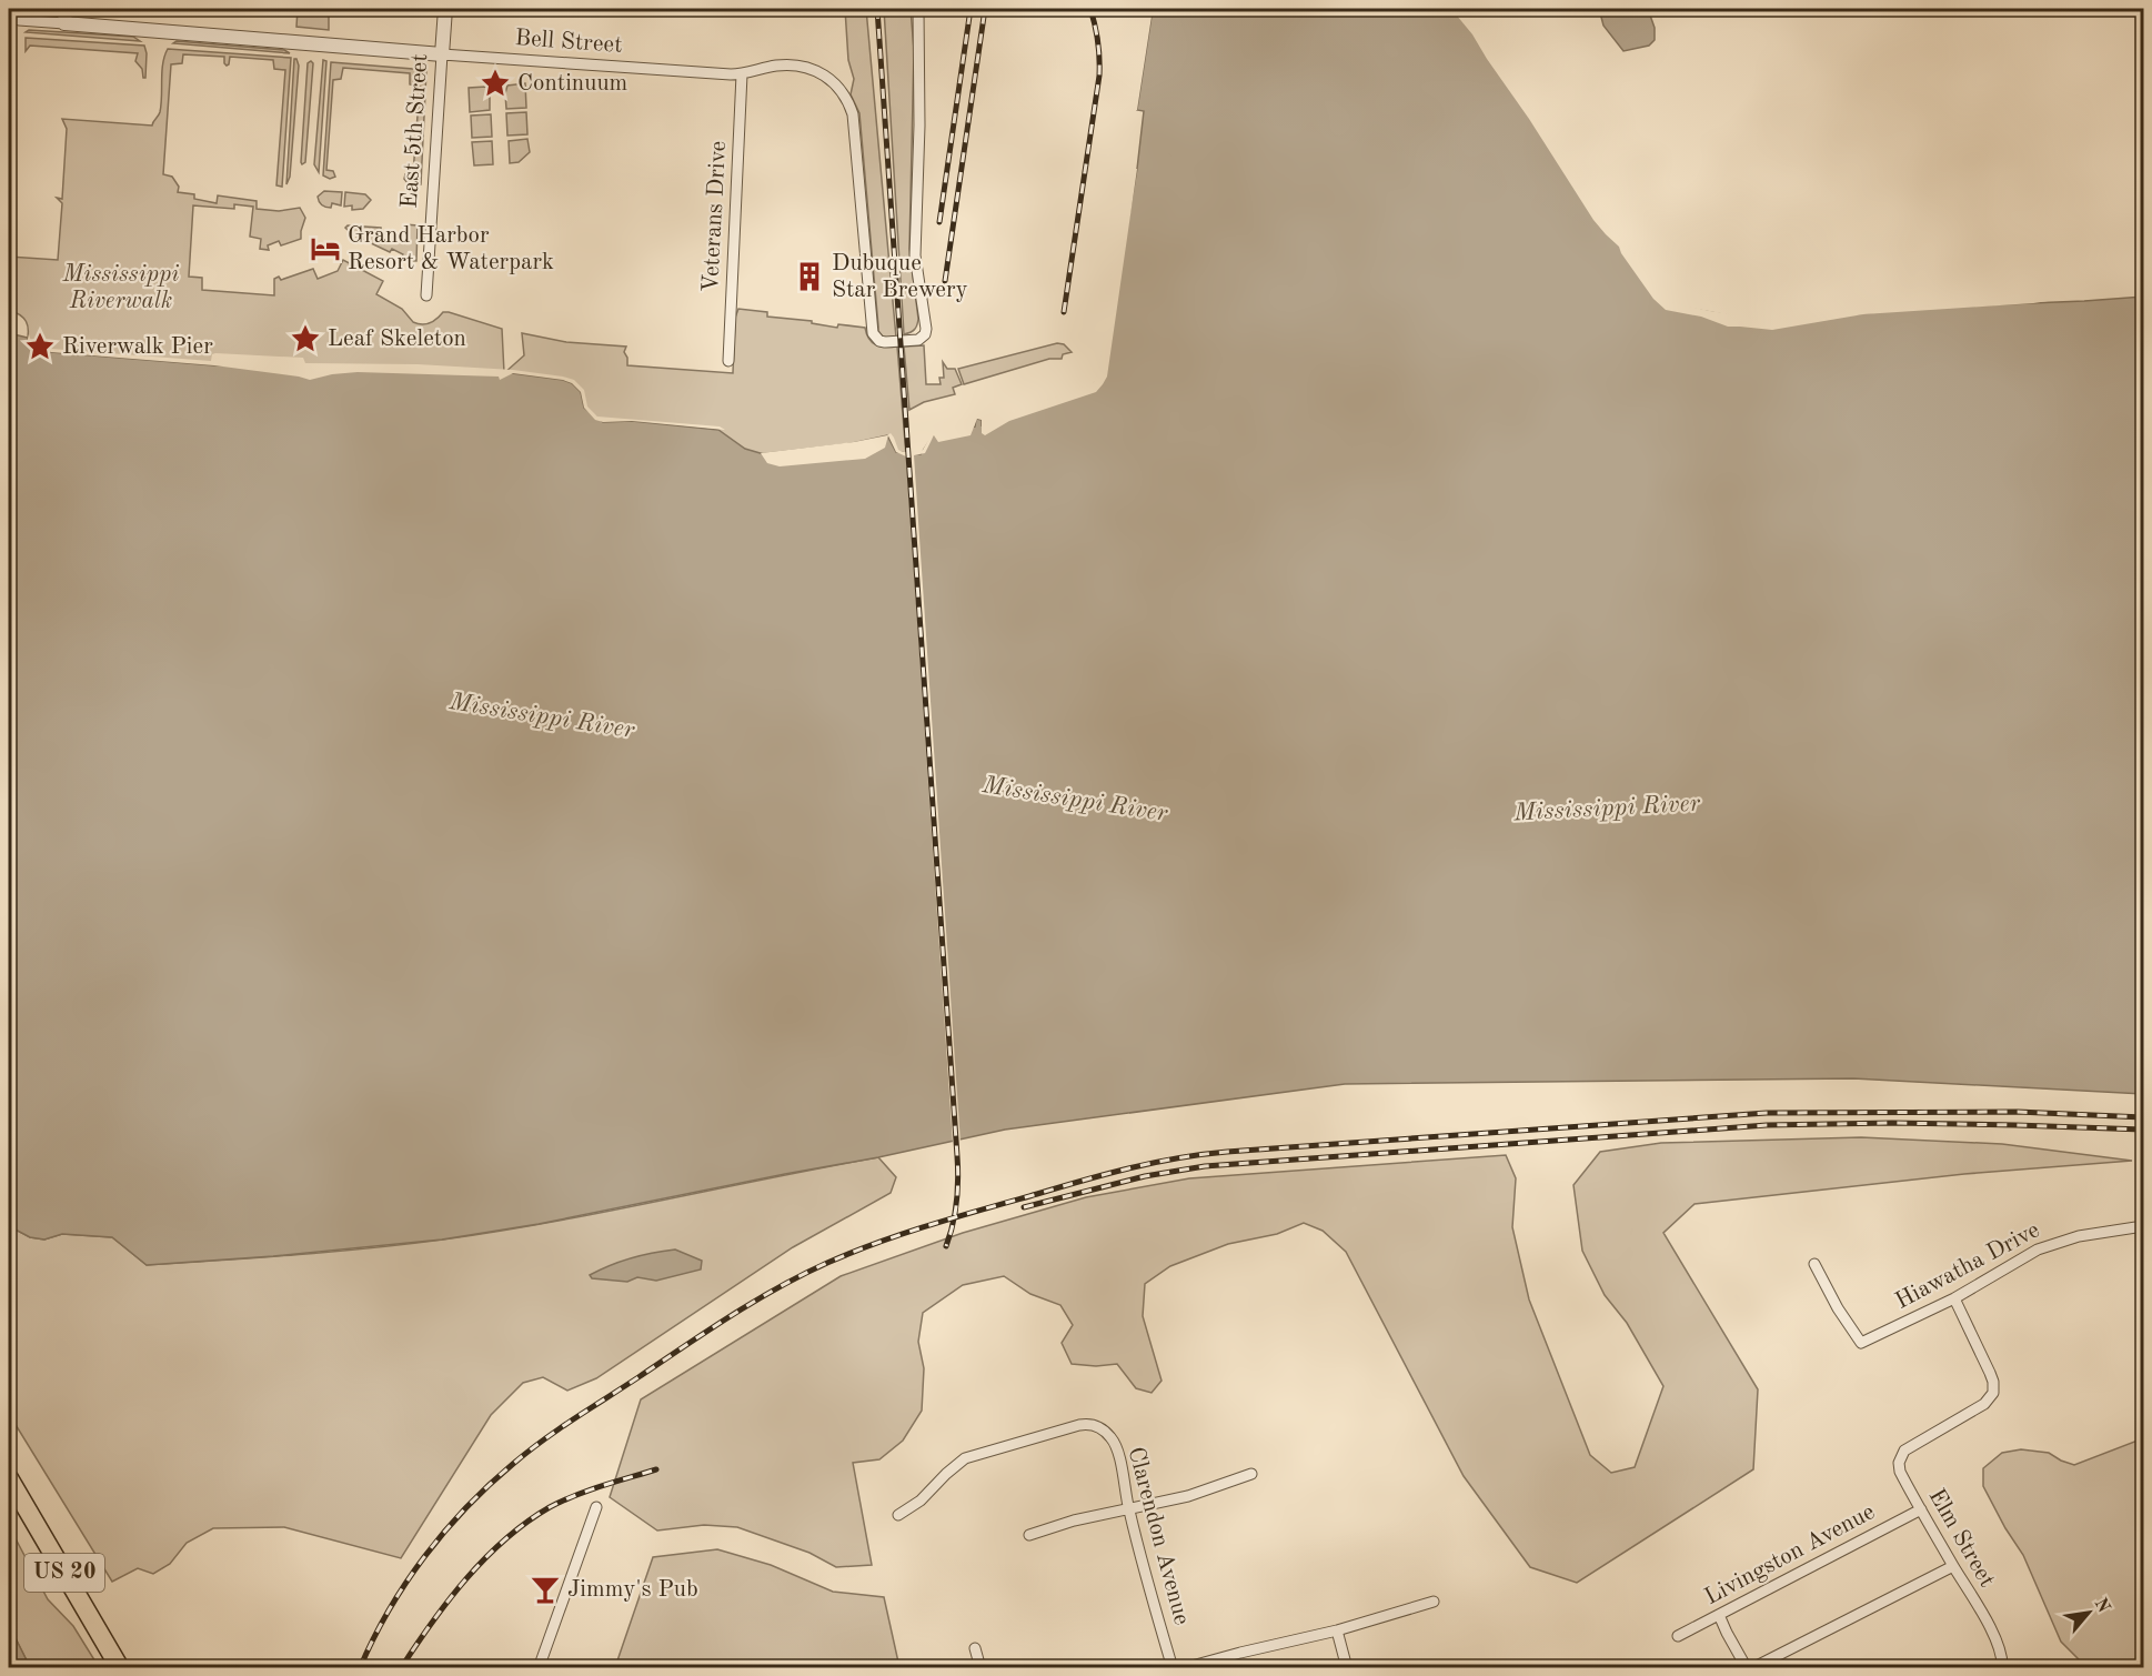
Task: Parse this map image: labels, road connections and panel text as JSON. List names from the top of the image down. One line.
{"streets":{"highway":["US 20"],"street":["Bell Street","East 5th Street","Veterans Drive","Hiawatha Drive","Clarendon Avenue","Elm Street","Livingston Avenue"]},"crossings":[["Bell Street","East 5th Street"],["Bell Street","Veterans Drive"],["Hiawatha Drive","Elm Street"],["Elm Street","Livingston Avenue"]],"water":["Mississippi River"],"parks":["Mississippi Riverwalk"],"places":{"place":["Continuum","Leaf Skeleton","Riverwalk Pier"],"hotel":["Grand Harbor Resort & Waterpark"],"building":["Dubuque Star Brewery"],"bar":["Jimmy's Pub"]},"north":"top right"}
